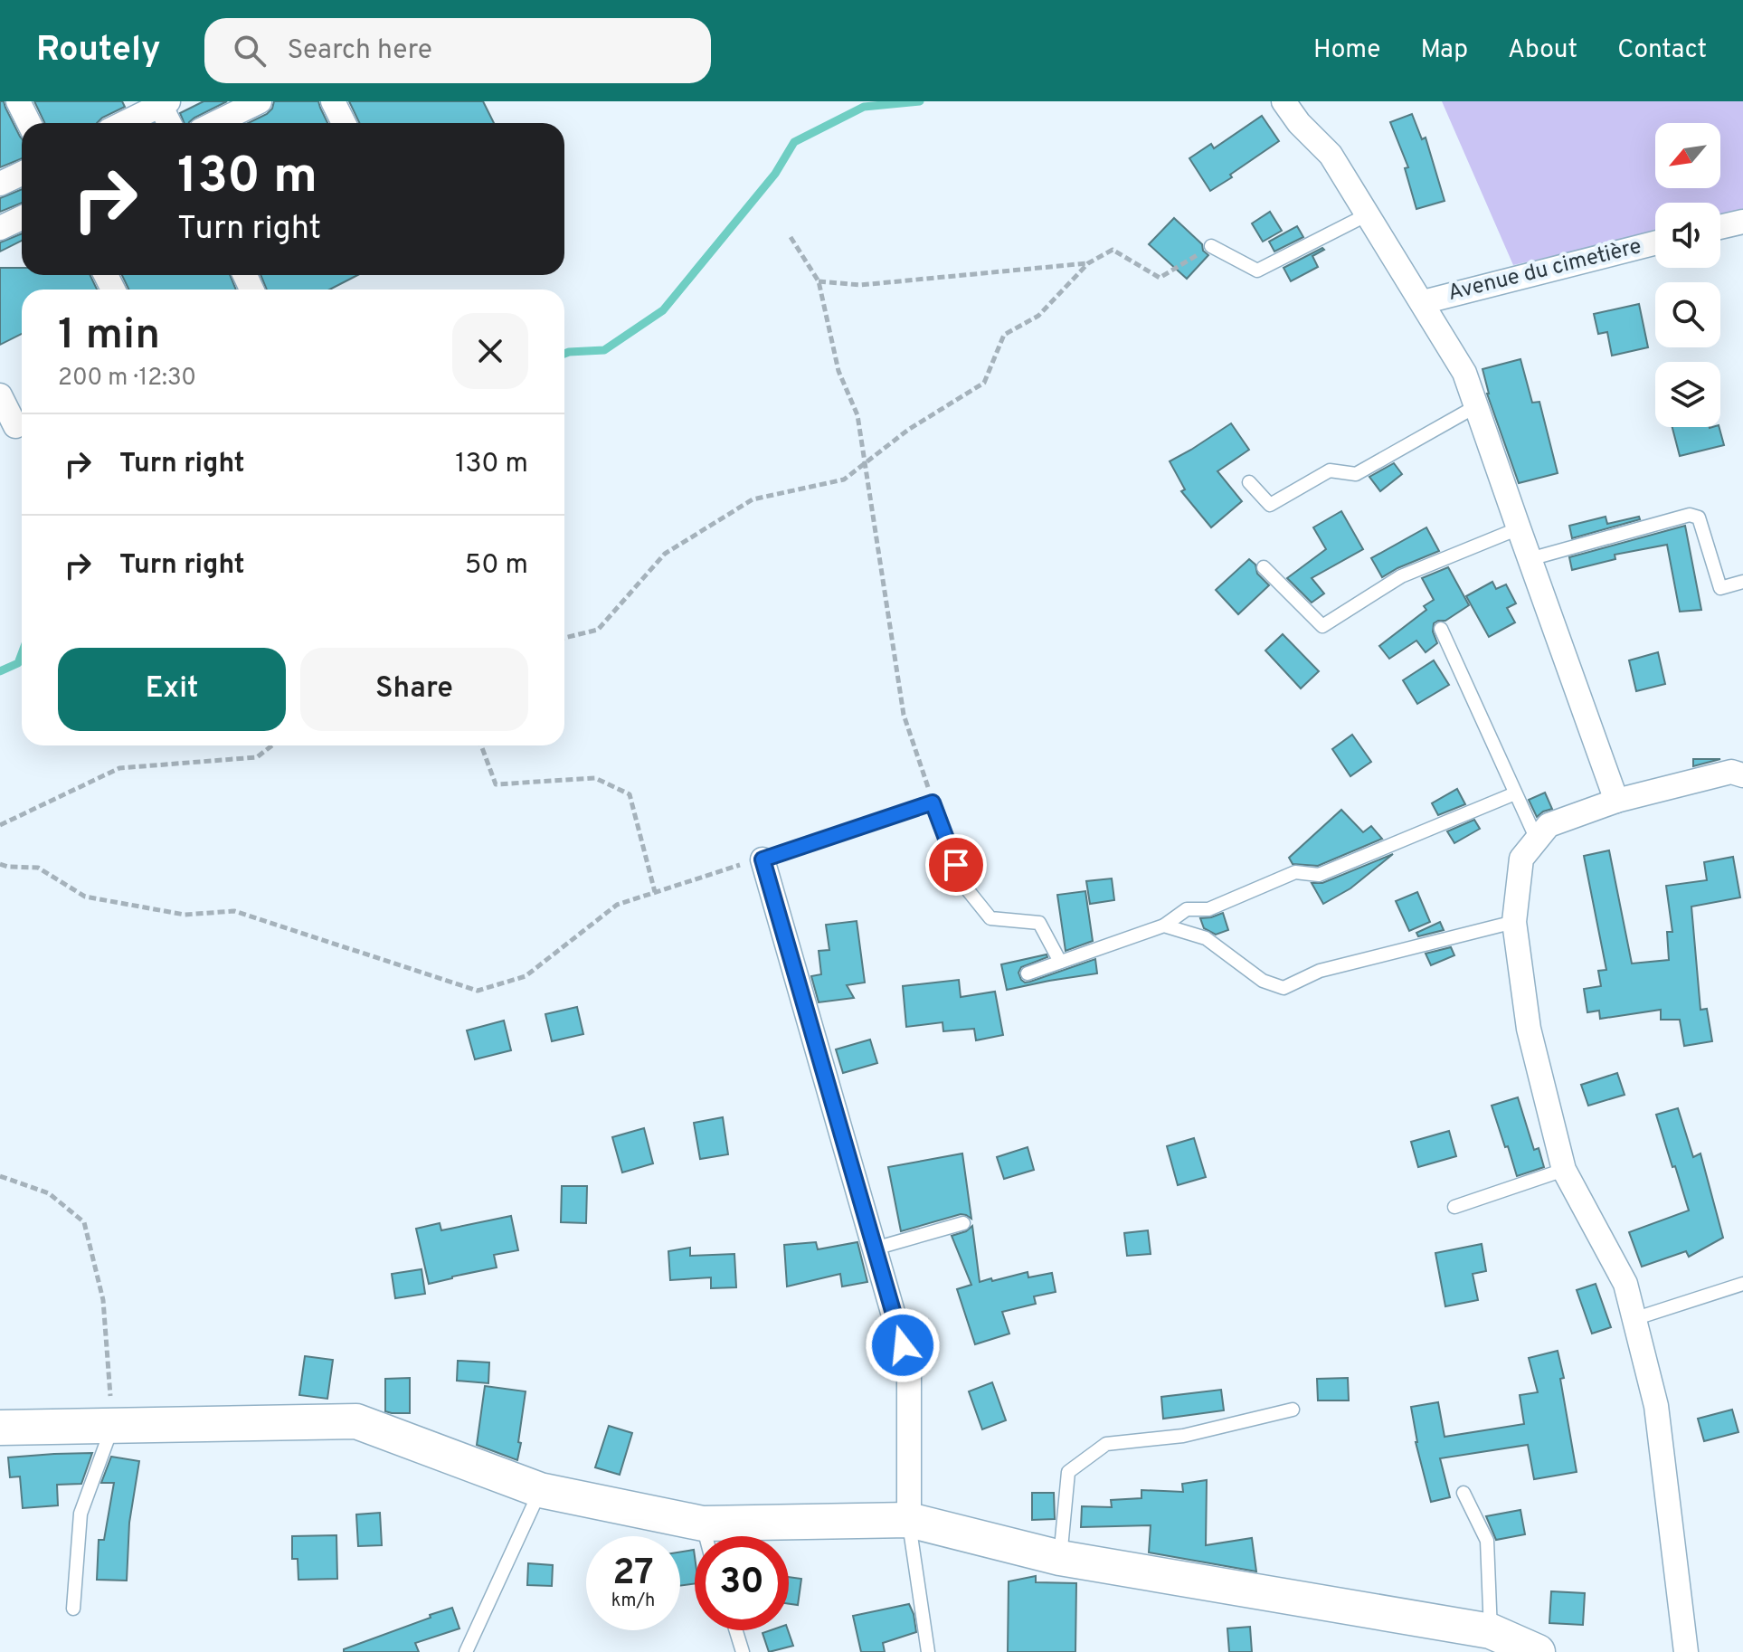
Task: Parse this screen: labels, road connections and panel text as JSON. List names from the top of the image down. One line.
{"streets":{"street":["Avenue du cimetière"]},"north":"bottom left","page":{"header":"Routely","search":"Search here","nav":["Home","Map","About","Contact"],"turn":["130 m","Turn right"],"heading":["1 min","200 m · 12:30"],"list":[{"name":"Turn right","value":"130 m"},{"name":"Turn right","value":"50 m"}],"buttons":["Exit","Share"],"speed":"27 km/h","limit":"30"}}
